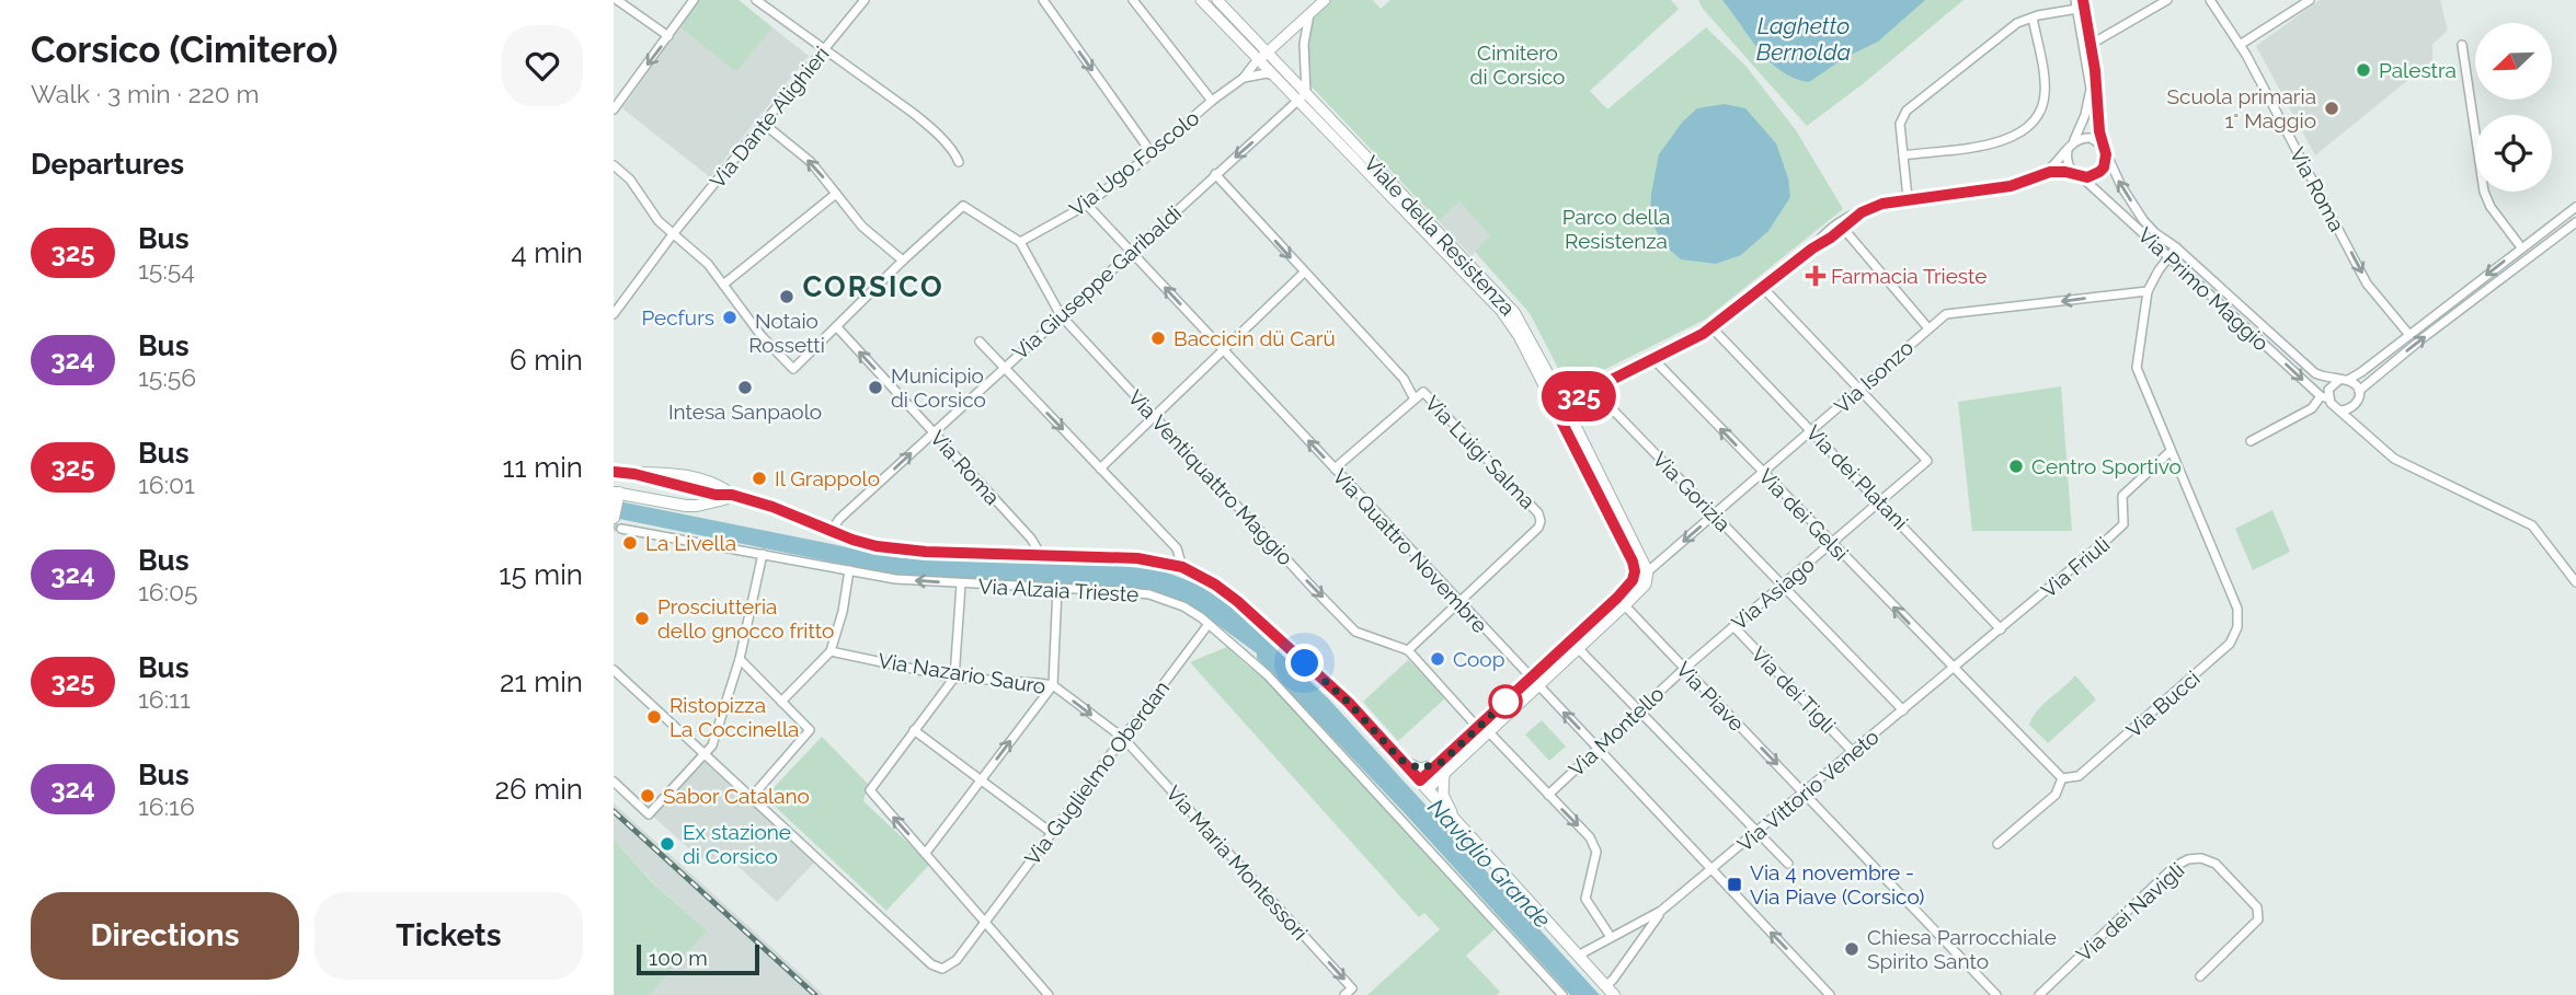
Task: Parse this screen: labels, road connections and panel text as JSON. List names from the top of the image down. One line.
{"streets":{"street":["Via Dante Alighieri","Via Ugo Foscolo","Via Roma","Viale della Resistenza","Via Giuseppe Garibaldi","Via Primo Maggio","Via Isonzo","Via Luigi Salma","Via Ventiquattro Maggio","Via dei Platani","Via Gorizia","Via dei Gelsi","Via Quattro Novembre","Via Friuli","Via Alzaia Trieste","Via Asiago","Via Nazario Sauro","Via dei Tigli","Via Piave","Via Bucci","Via Montello","Via Guglielmo Oberdan","Via Vittorio Veneto","Via Maria Montessori","Via dei Navigli"]},"crossings":[["Via Ugo Foscolo","Viale della Resistenza"],["Via Ugo Foscolo","Via Ventiquattro Maggio"],["Via Ugo Foscolo","Via Quattro Novembre"],["Via Roma","Via Giuseppe Garibaldi"],["Viale della Resistenza","Via Giuseppe Garibaldi"],["Viale della Resistenza","Via Isonzo"],["Viale della Resistenza","Via Ventiquattro Maggio"],["Viale della Resistenza","Via Quattro Novembre"],["Viale della Resistenza","Via Piave"],["Via Giuseppe Garibaldi","Via Luigi Salma"],["Via Giuseppe Garibaldi","Via Ventiquattro Maggio"],["Via Giuseppe Garibaldi","Via Quattro Novembre"],["Via Isonzo","Via dei Platani"],["Via Isonzo","Via Gorizia"],["Via Isonzo","Via dei Gelsi"],["Via Isonzo","Via Asiago"],["Via Luigi Salma","Via Ventiquattro Maggio"],["Via Luigi Salma","Via Quattro Novembre"],["Via Ventiquattro Maggio","Via Montello"],["Via Ventiquattro Maggio","Via Vittorio Veneto"],["Via dei Platani","Via Friuli"],["Via dei Platani","Via Asiago"],["Via Gorizia","Via Asiago"],["Via Gorizia","Via Vittorio Veneto"],["Via dei Gelsi","Via Friuli"],["Via dei Gelsi","Via Asiago"],["Via dei Gelsi","Via Bucci"],["Via dei Gelsi","Via Vittorio Veneto"],["Via Quattro Novembre","Via Montello"],["Via Quattro Novembre","Via Vittorio Veneto"],["Via Friuli","Via Bucci"],["Via Friuli","Via Vittorio Veneto"],["Via Alzaia Trieste","Via Guglielmo Oberdan"],["Via Asiago","Via dei Tigli"],["Via Asiago","Via Piave"],["Via Asiago","Via Montello"],["Via Nazario Sauro","Via Guglielmo Oberdan"],["Via Nazario Sauro","Via Maria Montessori"],["Via dei Tigli","Via Vittorio Veneto"],["Via Piave","Via Montello"],["Via Piave","Via Vittorio Veneto"],["Via Guglielmo Oberdan","Via Maria Montessori"]],"one_way":["Via Isonzo","Via Ventiquattro Maggio","Via dei Gelsi","Via Quattro Novembre","Via Maria Montessori"],"districts":["CORSICO"],"water":["Laghetto Bernolda","Naviglio Grande"],"parks":["Cimitero di Corsico","Parco della Resistenza"],"places":{"other":["Palestra","Scuola primaria 1° Maggio","Notaio Rossetti","Pecfurs","Baccicin dü Carü","Intesa Sanpaolo","Municipio di Corsico","Centro Sportivo","Il Grappolo","La Livella","Prosciutteria dello gnocco fritto","Coop","Ristopizza La Coccinella","Sabor Catalano","Ex stazione di Corsico","Chiesa Parrocchiale Spirito Santo"],"health":["Farmacia Trieste"],"transit":["Via 4 novembre - Via Piave (Corsico)"]},"lines":["bus line 325"],"scale_bar":"100 m","north":"bottom left","page":{"heading":[["Corsico (Cimitero)","Walk · 3 min · 220 m"],"Departures"],"on_map":"325","list":[{"mark":"325","name":"Bus","note":"15:54","value":"4 min"},{"mark":"324","name":"Bus","note":"15:56","value":"6 min"},{"mark":"325","name":"Bus","note":"16:01","value":"11 min"},{"mark":"324","name":"Bus","note":"16:05","value":"15 min"},{"mark":"325","name":"Bus","note":"16:11","value":"21 min"},{"mark":"324","name":"Bus","note":"16:16","value":"26 min"}],"buttons":["Directions","Tickets"],"scale":"100 m"}}
